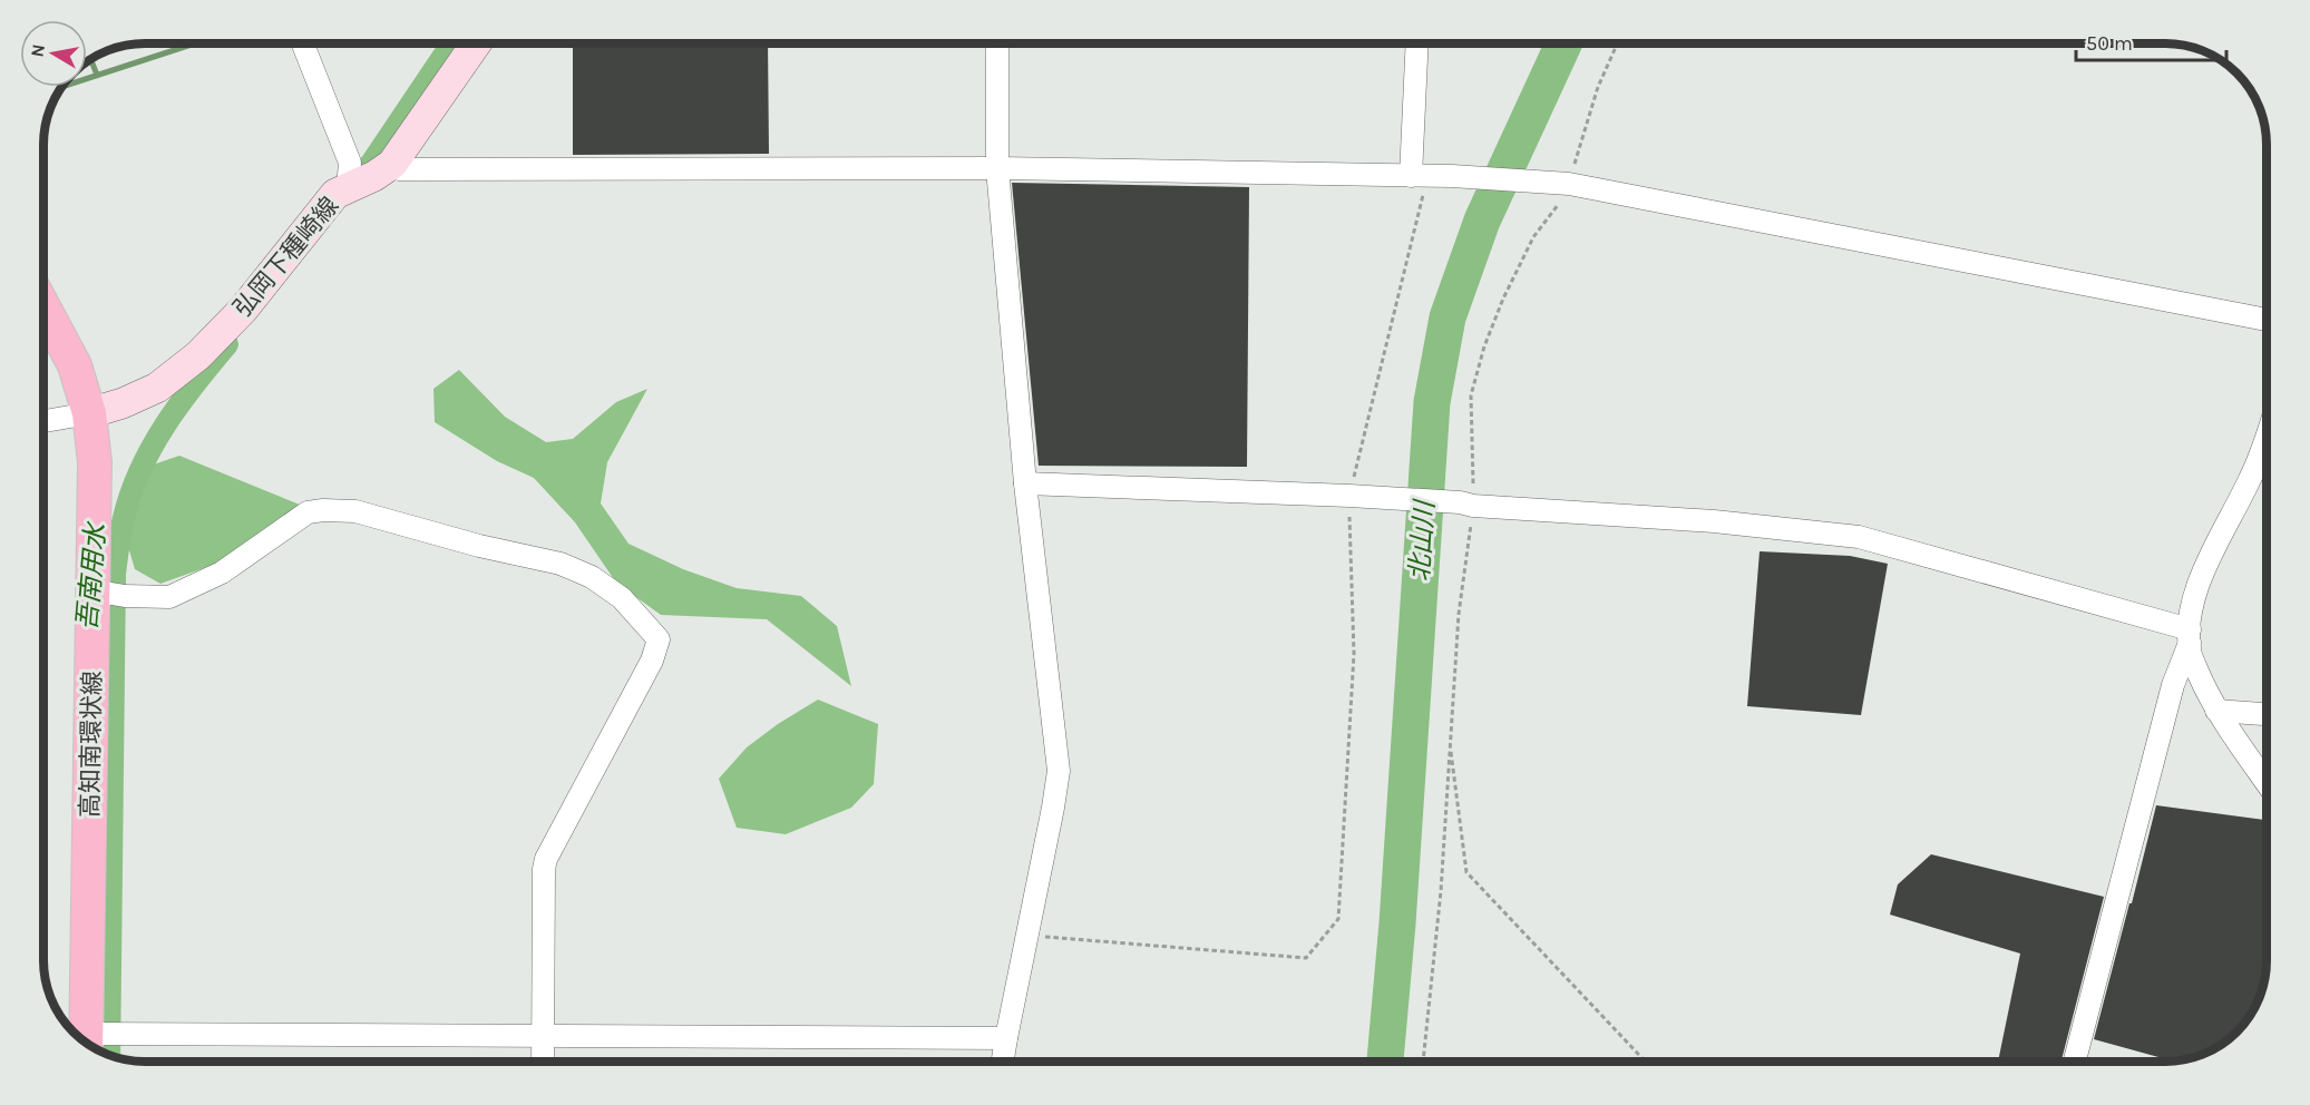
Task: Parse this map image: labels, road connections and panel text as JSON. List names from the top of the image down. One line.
{"streets":{"main road":["弘岡下種崎線","高知南環状線"]},"crossings":[["弘岡下種崎線","高知南環状線"]],"water":["北山川","吾南用水"],"scale_bar":"50 m","north":"left"}
